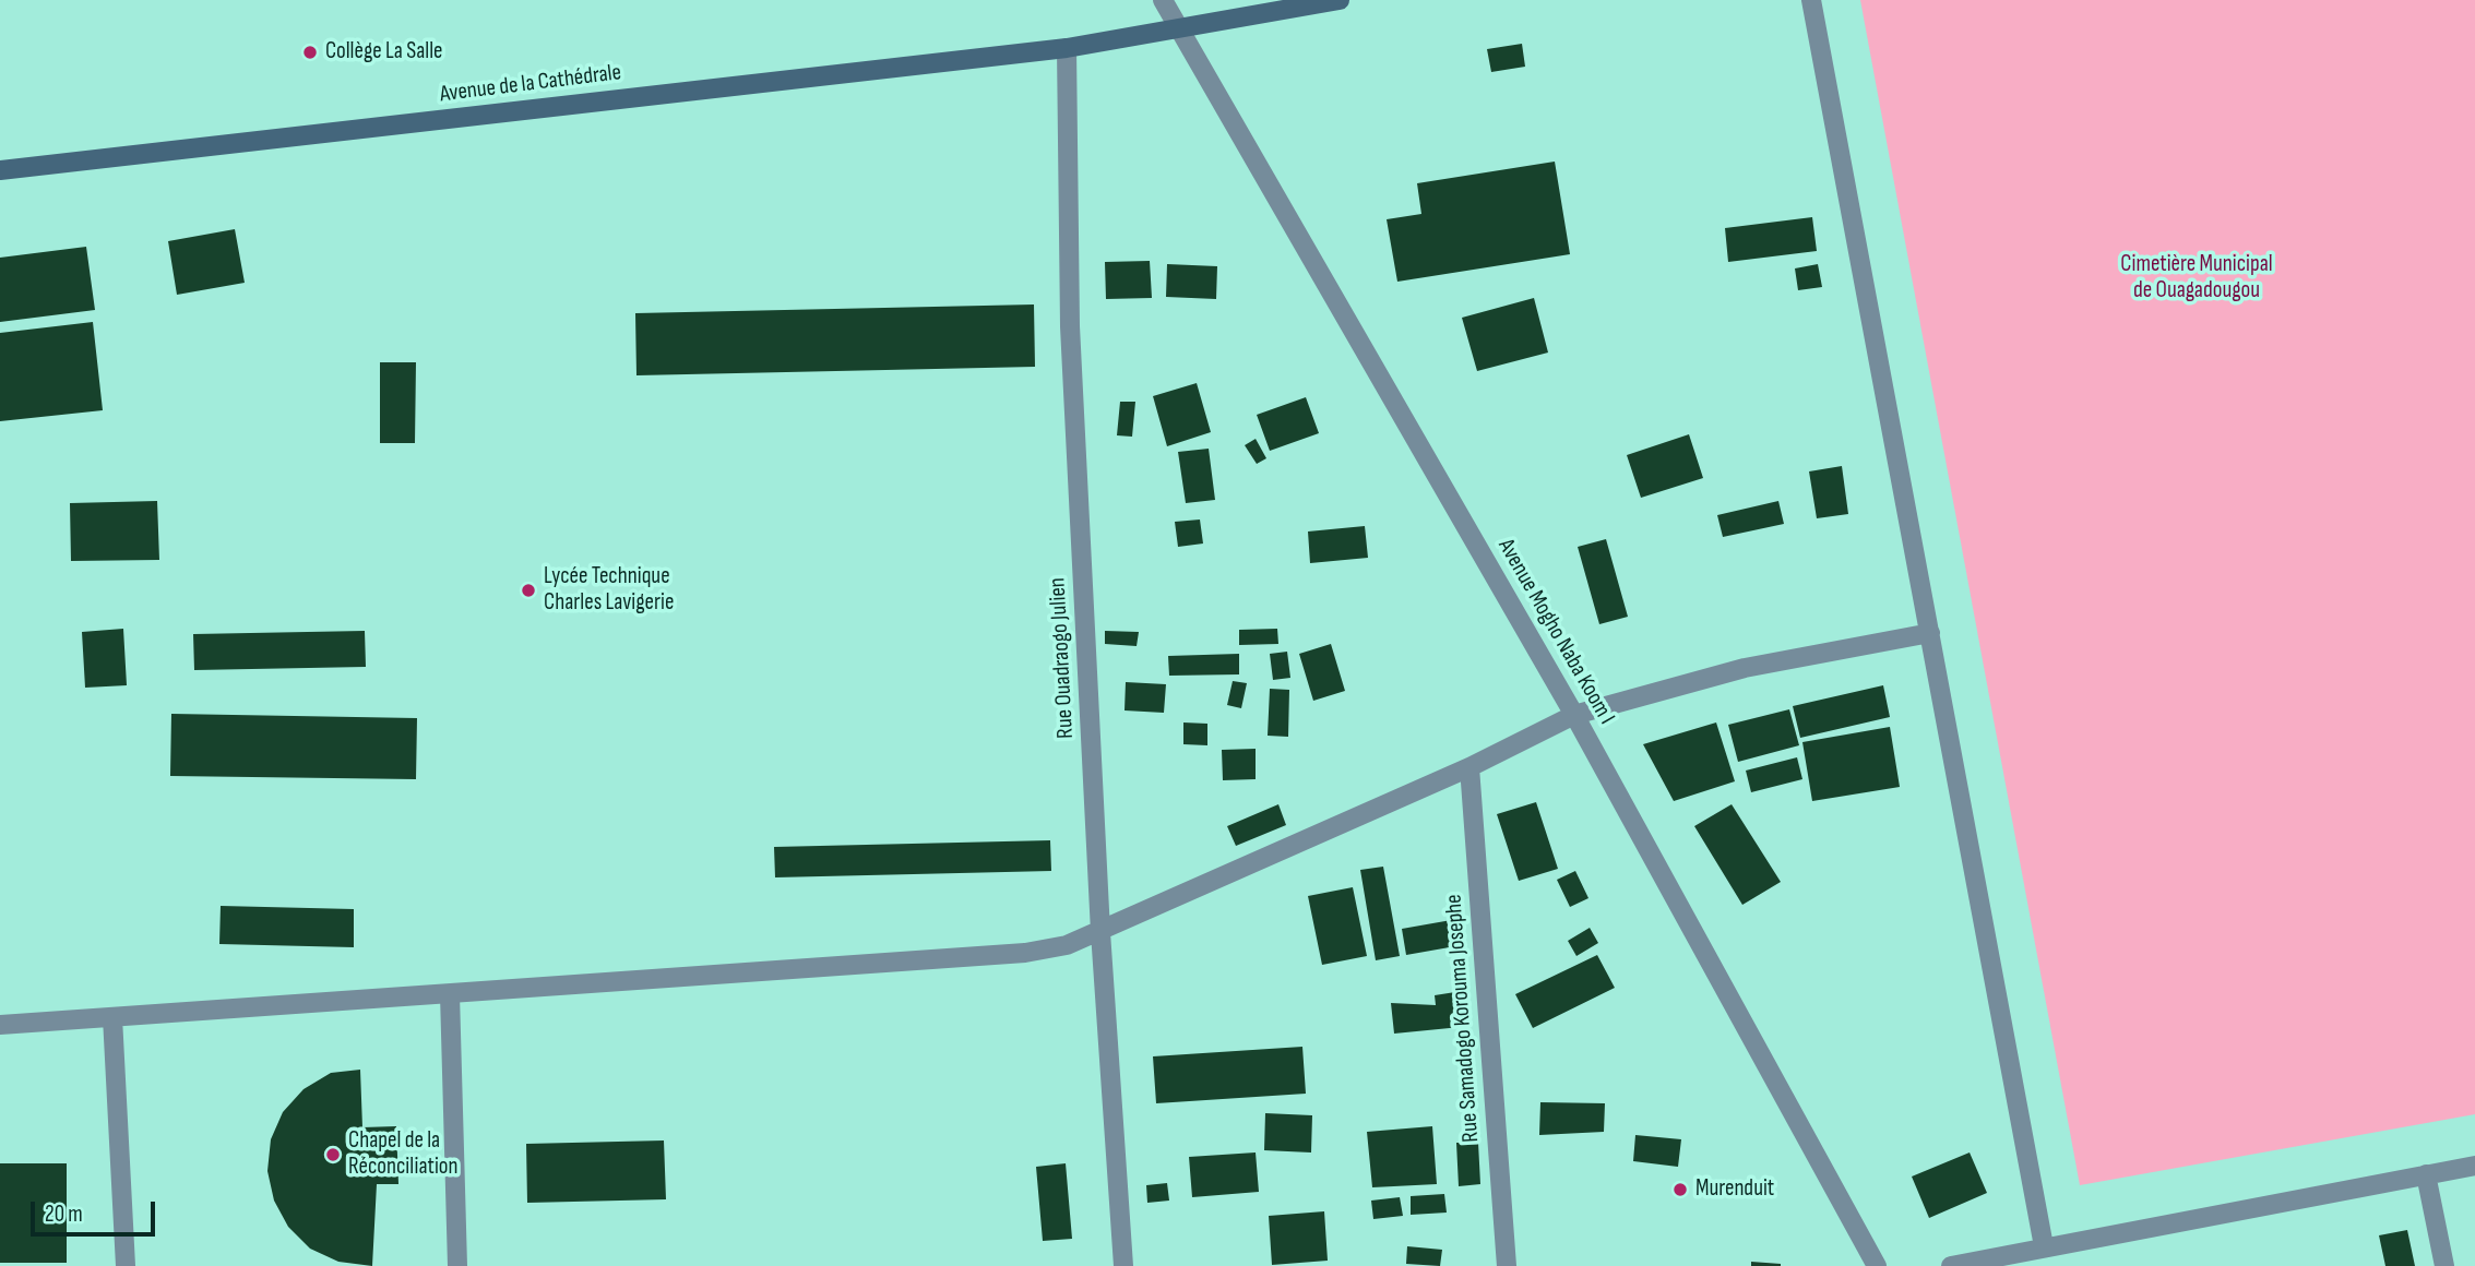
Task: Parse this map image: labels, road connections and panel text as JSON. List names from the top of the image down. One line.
{"streets":{"main road":["Avenue de la Cathédrale"],"street":["Avenue Mogho Naba Koom I","Rue Ouadraogo Julien","Rue Samadogo Korouma Josephe"]},"crossings":[["Avenue de la Cathédrale","Avenue Mogho Naba Koom I"],["Avenue de la Cathédrale","Rue Ouadraogo Julien"]],"parks":["Cimetière Municipal de Ouagadougou"],"places":["Collège La Salle","Lycée Technique Charles Lavigerie","Chapel de la Réconciliation","Murenduit"],"scale_bar":"20 m"}
